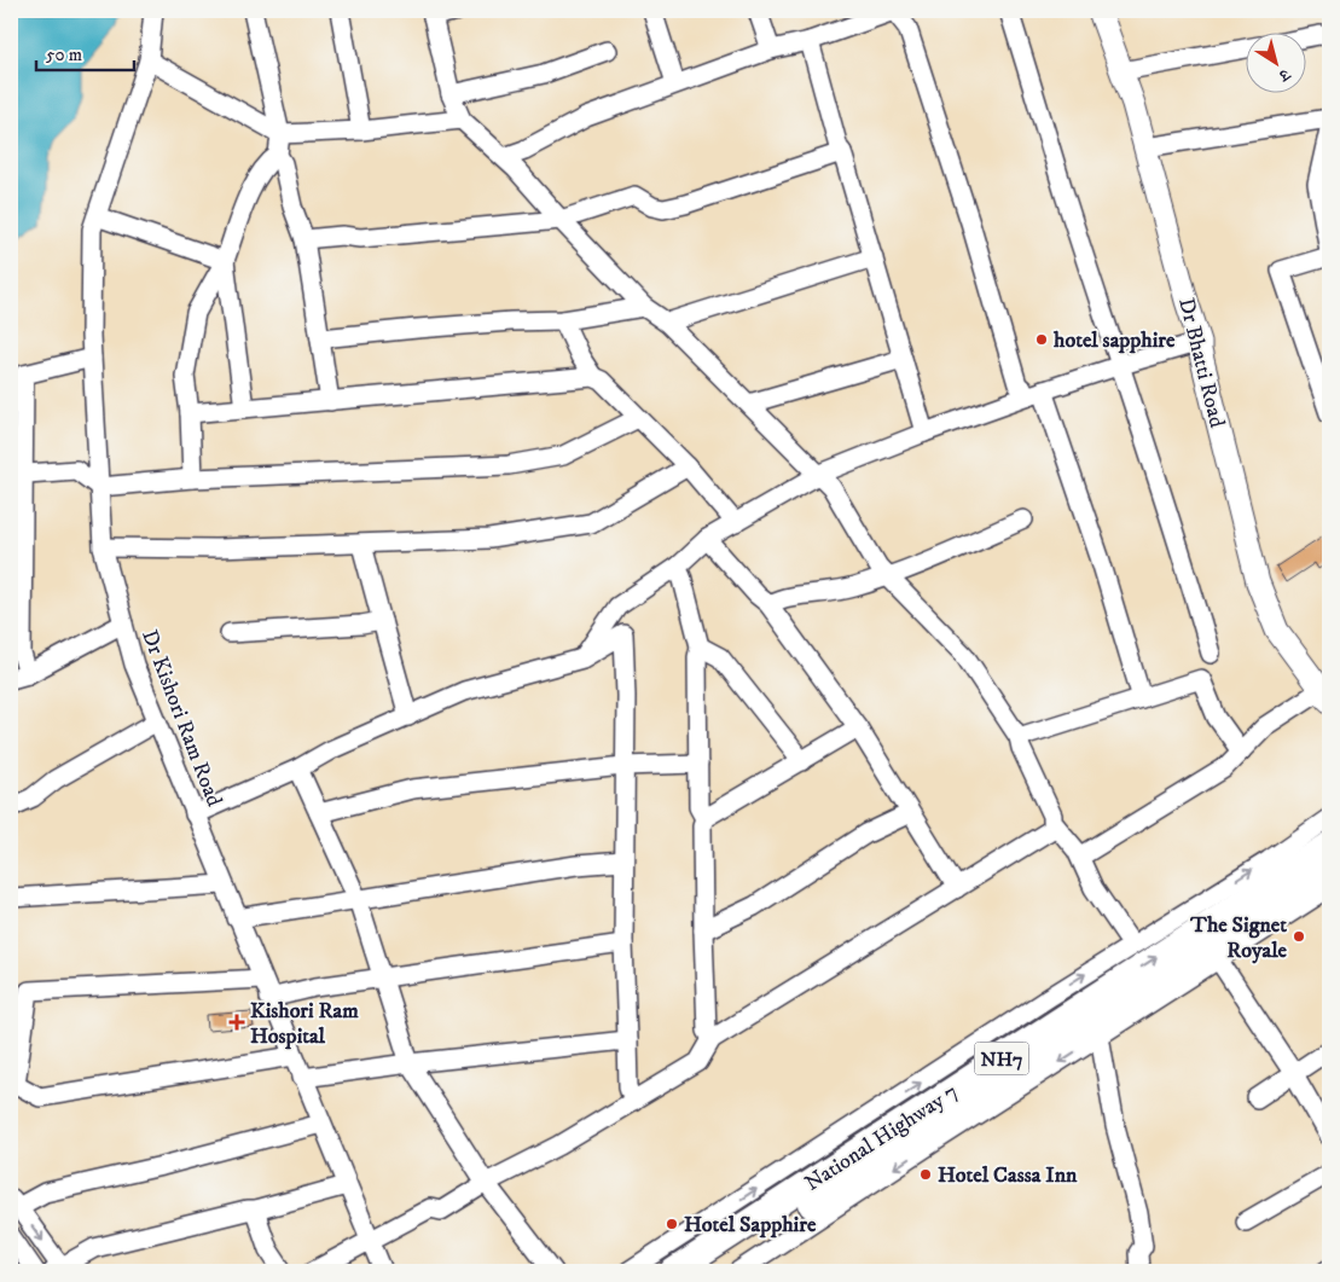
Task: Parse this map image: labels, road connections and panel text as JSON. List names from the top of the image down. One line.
{"streets":{"highway":["NH7","National Highway 7"],"main road":["Dr Bhatti Road"],"street":["Dr Kishori Ram Road"]},"places":{"other":["hotel sapphire","The Signet Royale","Hotel Cassa Inn","Hotel Sapphire"],"health":["Kishori Ram Hospital"]},"scale_bar":"50 m","north":"bottom right"}
